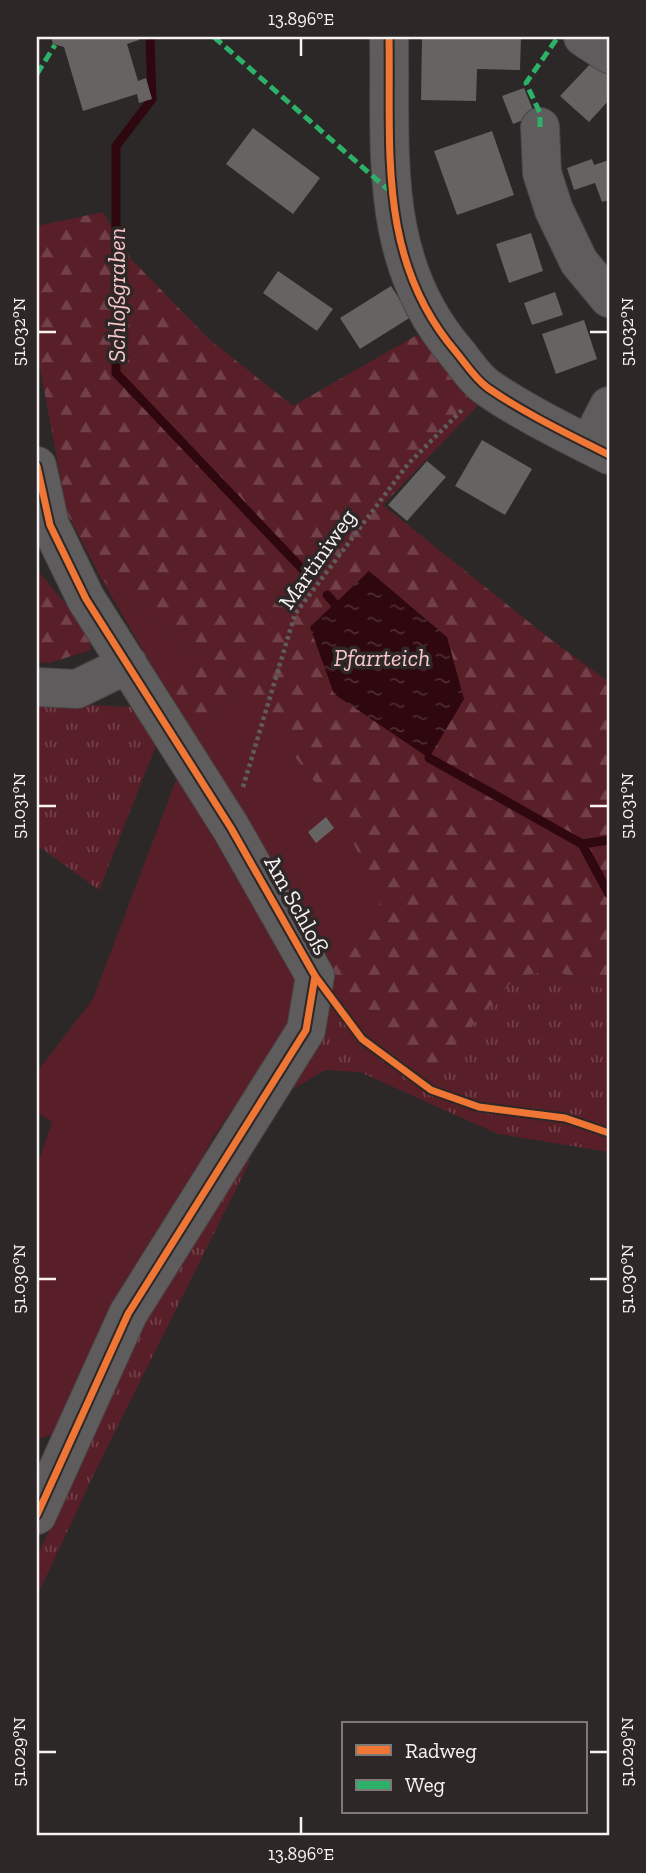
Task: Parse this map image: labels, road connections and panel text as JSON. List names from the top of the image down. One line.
{"streets":{"street":["Am Schloß"],"path":["Martiniweg"]},"crossings":[["Martiniweg","Am Schloß"]],"water":["Schloßgraben","Pfarrteich"],"legend":["Radweg","Weg"],"coordinates":["13.896°E","51.032°N","51.031°N","51.030°N","51.029°N"]}
